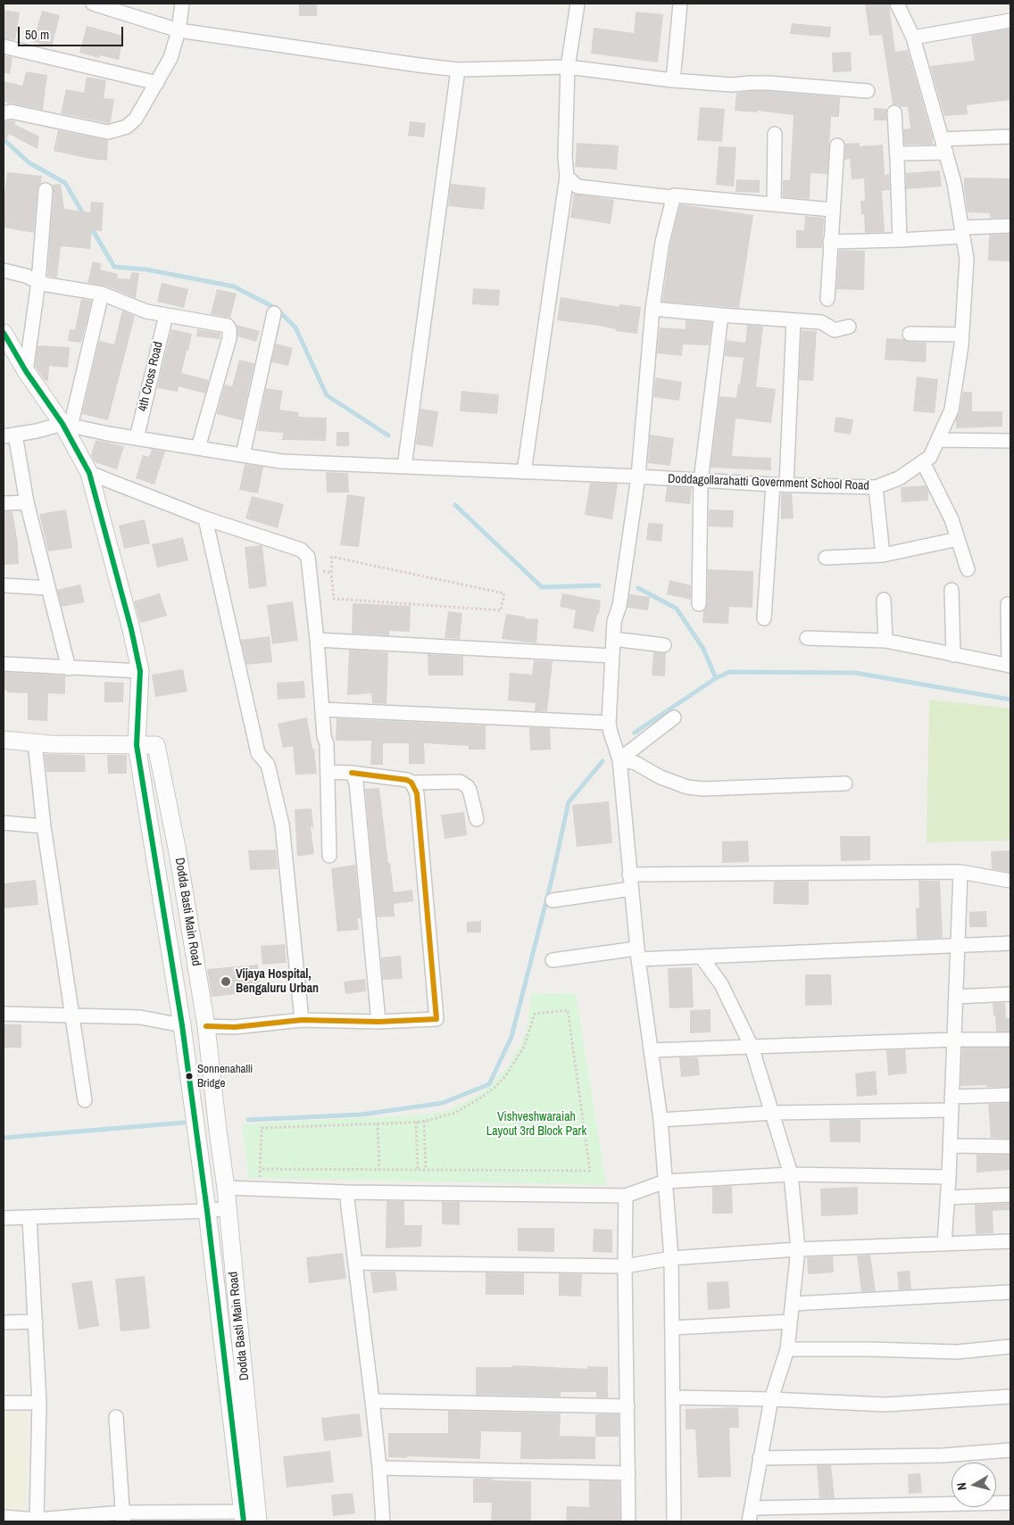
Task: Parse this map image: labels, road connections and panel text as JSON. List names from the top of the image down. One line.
{"streets":{"street":["4th Cross Road","Doddagollarahatti Government School Road","Dodda Basti Main Road"]},"crossings":[["4th Cross Road","Doddagollarahatti Government School Road"],["Doddagollarahatti Government School Road","Dodda Basti Main Road"]],"parks":["Vishveshwaraiah Layout 3rd Block Park"],"places":["Vijaya Hospital, Bengaluru Urban","Sonnenahalli Bridge"],"scale_bar":"50 m","north":"left"}
